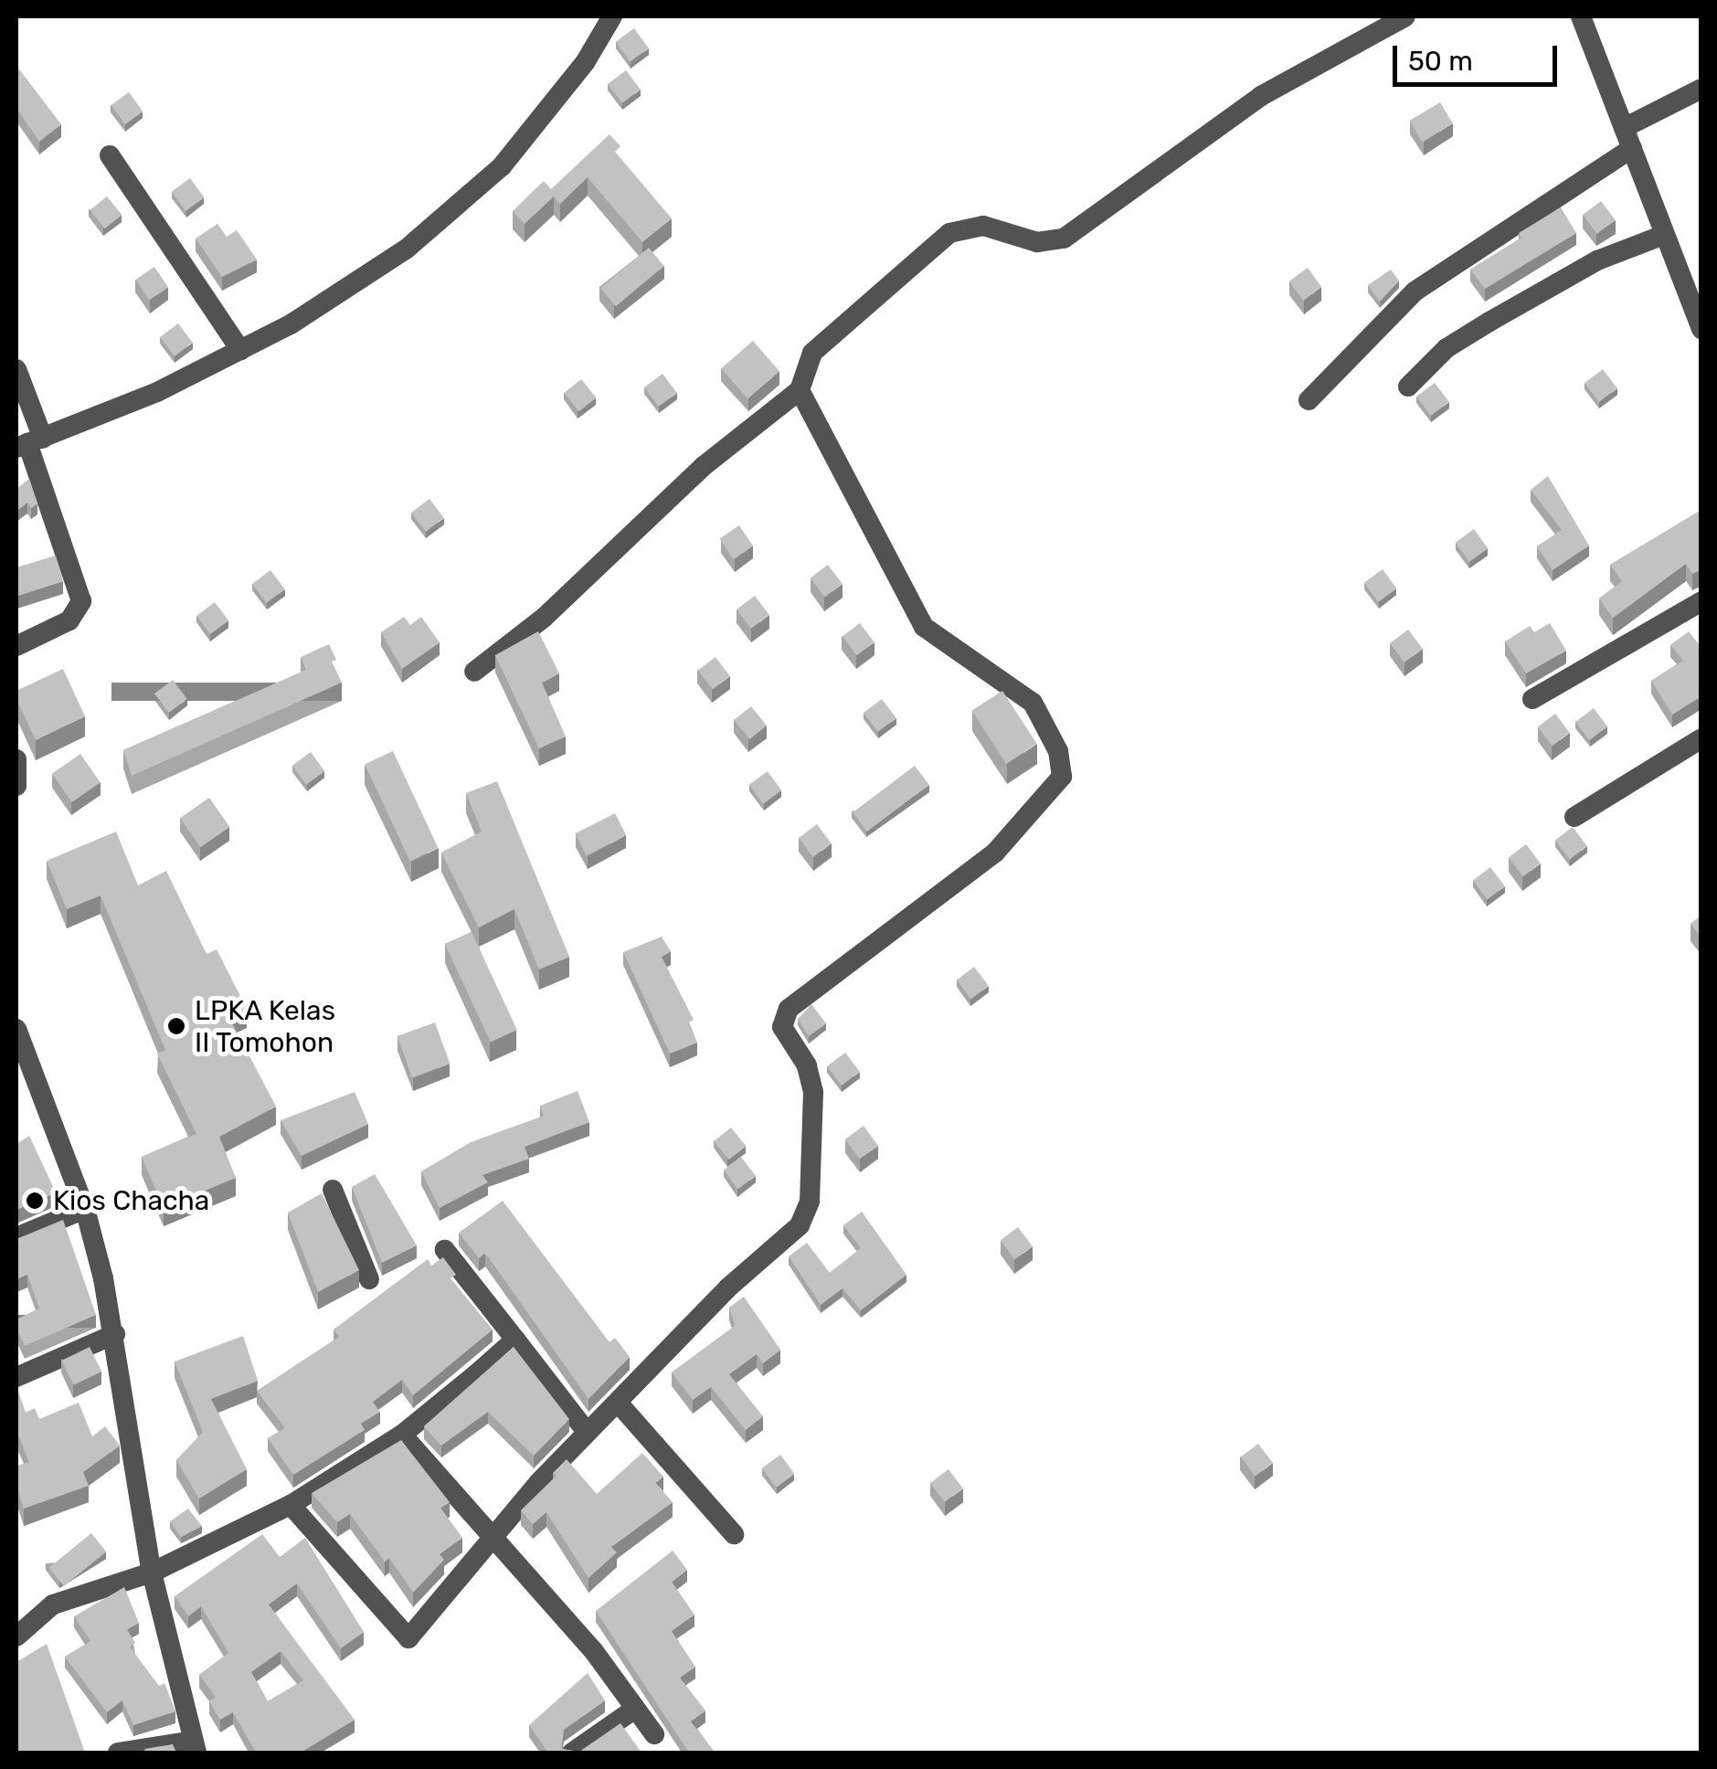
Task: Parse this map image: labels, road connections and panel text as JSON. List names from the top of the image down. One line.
{"places":["LPKA Kelas II Tomohon","Kios Chacha"],"scale_bar":"50 m"}
